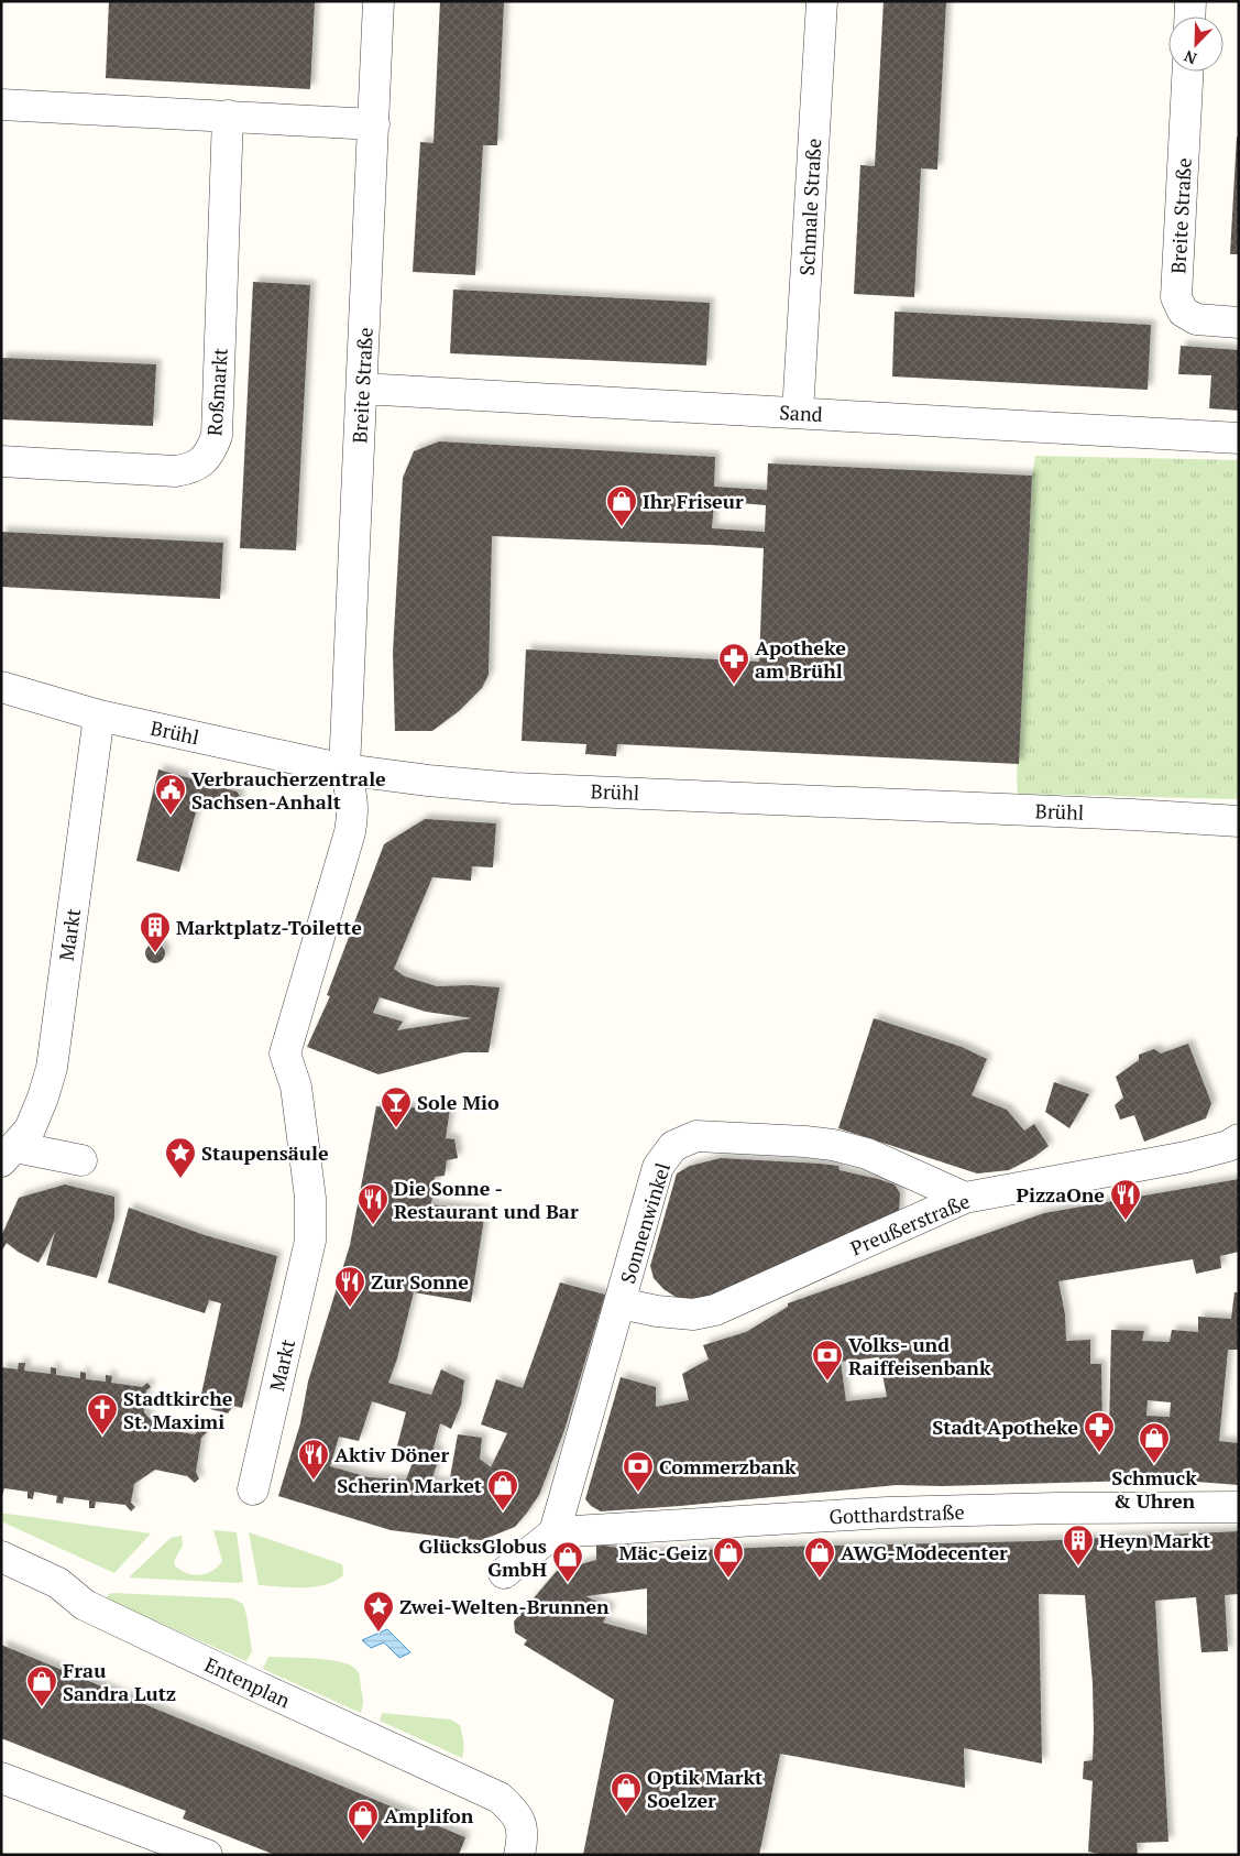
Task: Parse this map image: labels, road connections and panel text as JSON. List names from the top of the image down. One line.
{"streets":{"street":["Schmale Straße","Breite Straße","Roßmarkt","Sand","Brühl","Markt","Sonnenwinkel","Preußerstraße","Gotthardstraße","Entenplan"]},"crossings":[["Schmale Straße","Sand"],["Breite Straße","Sand"],["Breite Straße","Brühl"],["Breite Straße","Markt"],["Brühl","Markt"],["Sonnenwinkel","Preußerstraße"],["Sonnenwinkel","Gotthardstraße"]],"places":{"shop":["Ihr Friseur","Schmuck & Uhren","Scherin Market","Mäc-Geiz","AWG-Modecenter","GlücksGlobus GmbH","Frau Sandra Lutz","Optik Markt Soelzer","Amplifon"],"pharmacy":["Apotheke am Brühl","Stadt Apotheke"],"public building":["Verbraucherzentrale Sachsen-Anhalt"],"building":["Marktplatz-Toilette","Heyn Markt"],"bar":["Sole Mio"],"place":["Staupensäule","Zwei-Welten-Brunnen"],"restaurant":["PizzaOne","Die Sonne - Restaurant und Bar","Zur Sonne","Aktiv Döner"],"bank":["Volks- und Raiffeisenbank","Commerzbank"],"church":["Stadtkirche St. Maximi"]},"north":"bottom left"}
